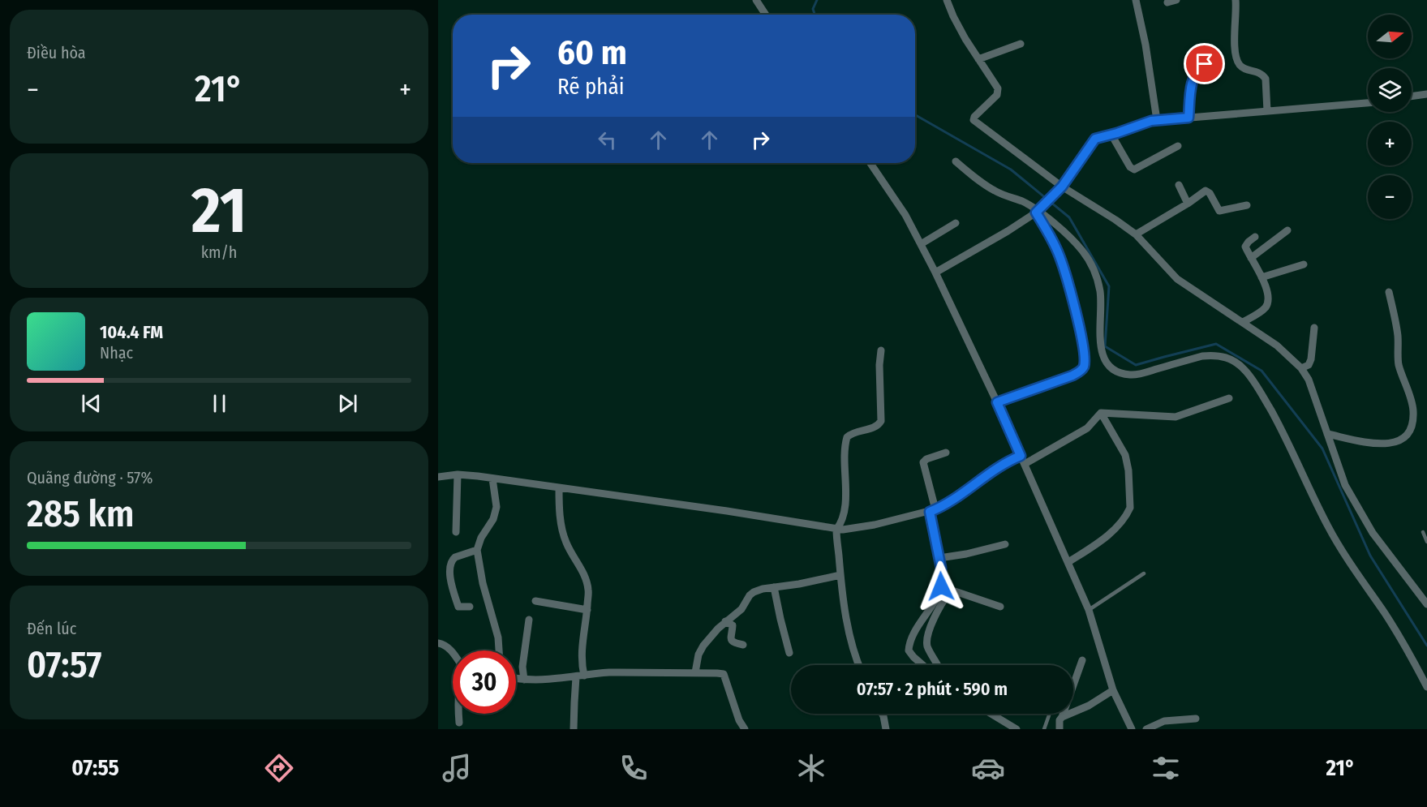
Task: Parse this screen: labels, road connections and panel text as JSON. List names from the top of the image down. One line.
{"north":"right","page":{"tile":["Điều hòa",["21","km/h"],["Quãng đường · 57%","285 km"],["Đến lúc","07:57"]],"map_buttons":["+","−"],"turn":["60 m","Rẽ phải"],"heat":["−","21°","+"],"song":["104.4 FM","Nhạc"],"limit":"30","trip":"07:57 · 2 phút · 590 m","tabs":["07:55","21°"]}}
